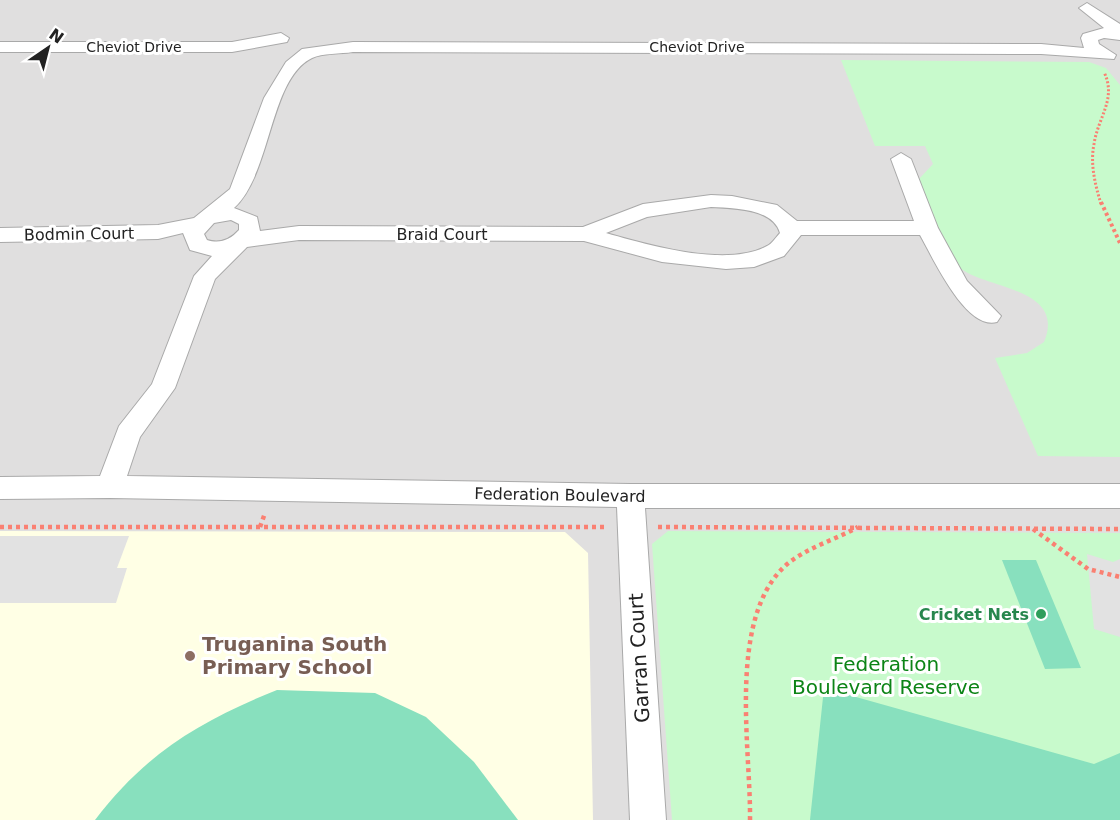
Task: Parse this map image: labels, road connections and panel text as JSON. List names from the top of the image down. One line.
{"streets":{"street":["Cheviot Drive","Bodmin Court","Braid Court","Federation Boulevard","Garran Court"]},"crossings":[["Bodmin Court","Braid Court"],["Federation Boulevard","Garran Court"]],"parks":["Federation Boulevard Reserve"],"places":["Cricket Nets","Truganina South Primary School"],"north":"top right"}
